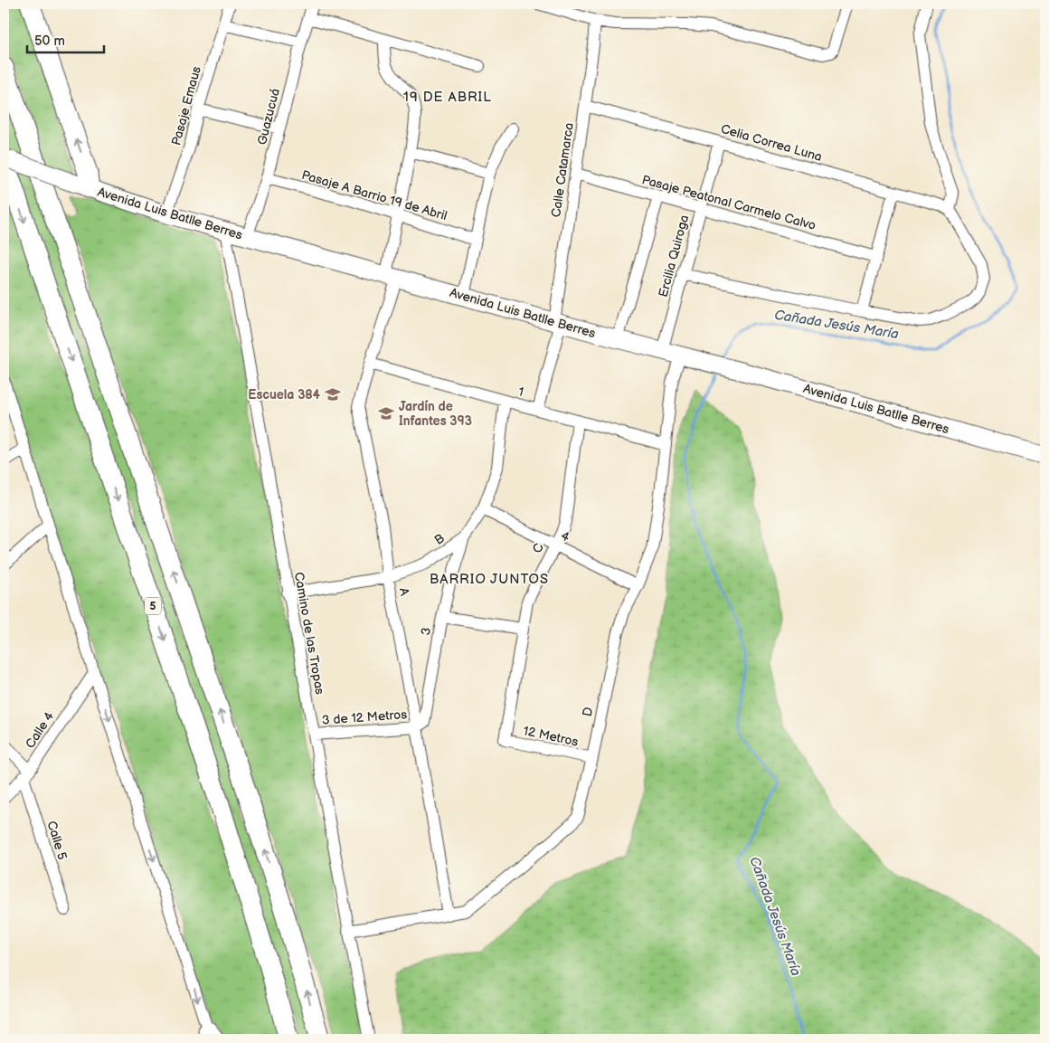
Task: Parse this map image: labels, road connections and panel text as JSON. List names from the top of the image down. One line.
{"streets":{"highway":["5"],"main road":["Avenida Luis Batlle Berres"],"street":["Pasaje Emaus","Guazucuá","Celia Correa Luna","Calle Catamarca","Pasaje A Barrio 19 de Abril","Pasaje Peatonal Carmelo Calvo","Ercilia Quiroga","1","4","B","C","A","3","Camino de las Tropas","D","3 de 12 Metros","Calle 4","12 Metros","Calle 5"]},"crossings":[["Pasaje Emaus","Avenida Luis Batlle Berres"],["Guazucuá","Pasaje A Barrio 19 de Abril"],["Guazucuá","Avenida Luis Batlle Berres"],["Celia Correa Luna","Calle Catamarca"],["Celia Correa Luna","Ercilia Quiroga"],["Calle Catamarca","Pasaje Peatonal Carmelo Calvo"],["Calle Catamarca","Avenida Luis Batlle Berres"],["Calle Catamarca","1"],["Pasaje A Barrio 19 de Abril","A"],["Pasaje Peatonal Carmelo Calvo","Ercilia Quiroga"],["Avenida Luis Batlle Berres","Ercilia Quiroga"],["Avenida Luis Batlle Berres","A"],["Avenida Luis Batlle Berres","5"],["Avenida Luis Batlle Berres","Camino de las Tropas"],["Avenida Luis Batlle Berres","D"],["1","B"],["1","C"],["1","A"],["1","D"],["4","B"],["4","C"],["4","D"],["B","A"],["B","3"],["B","Camino de las Tropas"],["C","12 Metros"],["A","3"],["A","D"],["A","3 de 12 Metros"],["3","3 de 12 Metros"],["Camino de las Tropas","D"],["Camino de las Tropas","3 de 12 Metros"],["D","12 Metros"],["Calle 4","Calle 5"]],"districts":["19 DE ABRIL","BARRIO JUNTOS"],"water":["Cañada Jesús María"],"places":{"school or university":["Escuela 384","Jardín de Infantes 393"]},"scale_bar":"50 m"}
